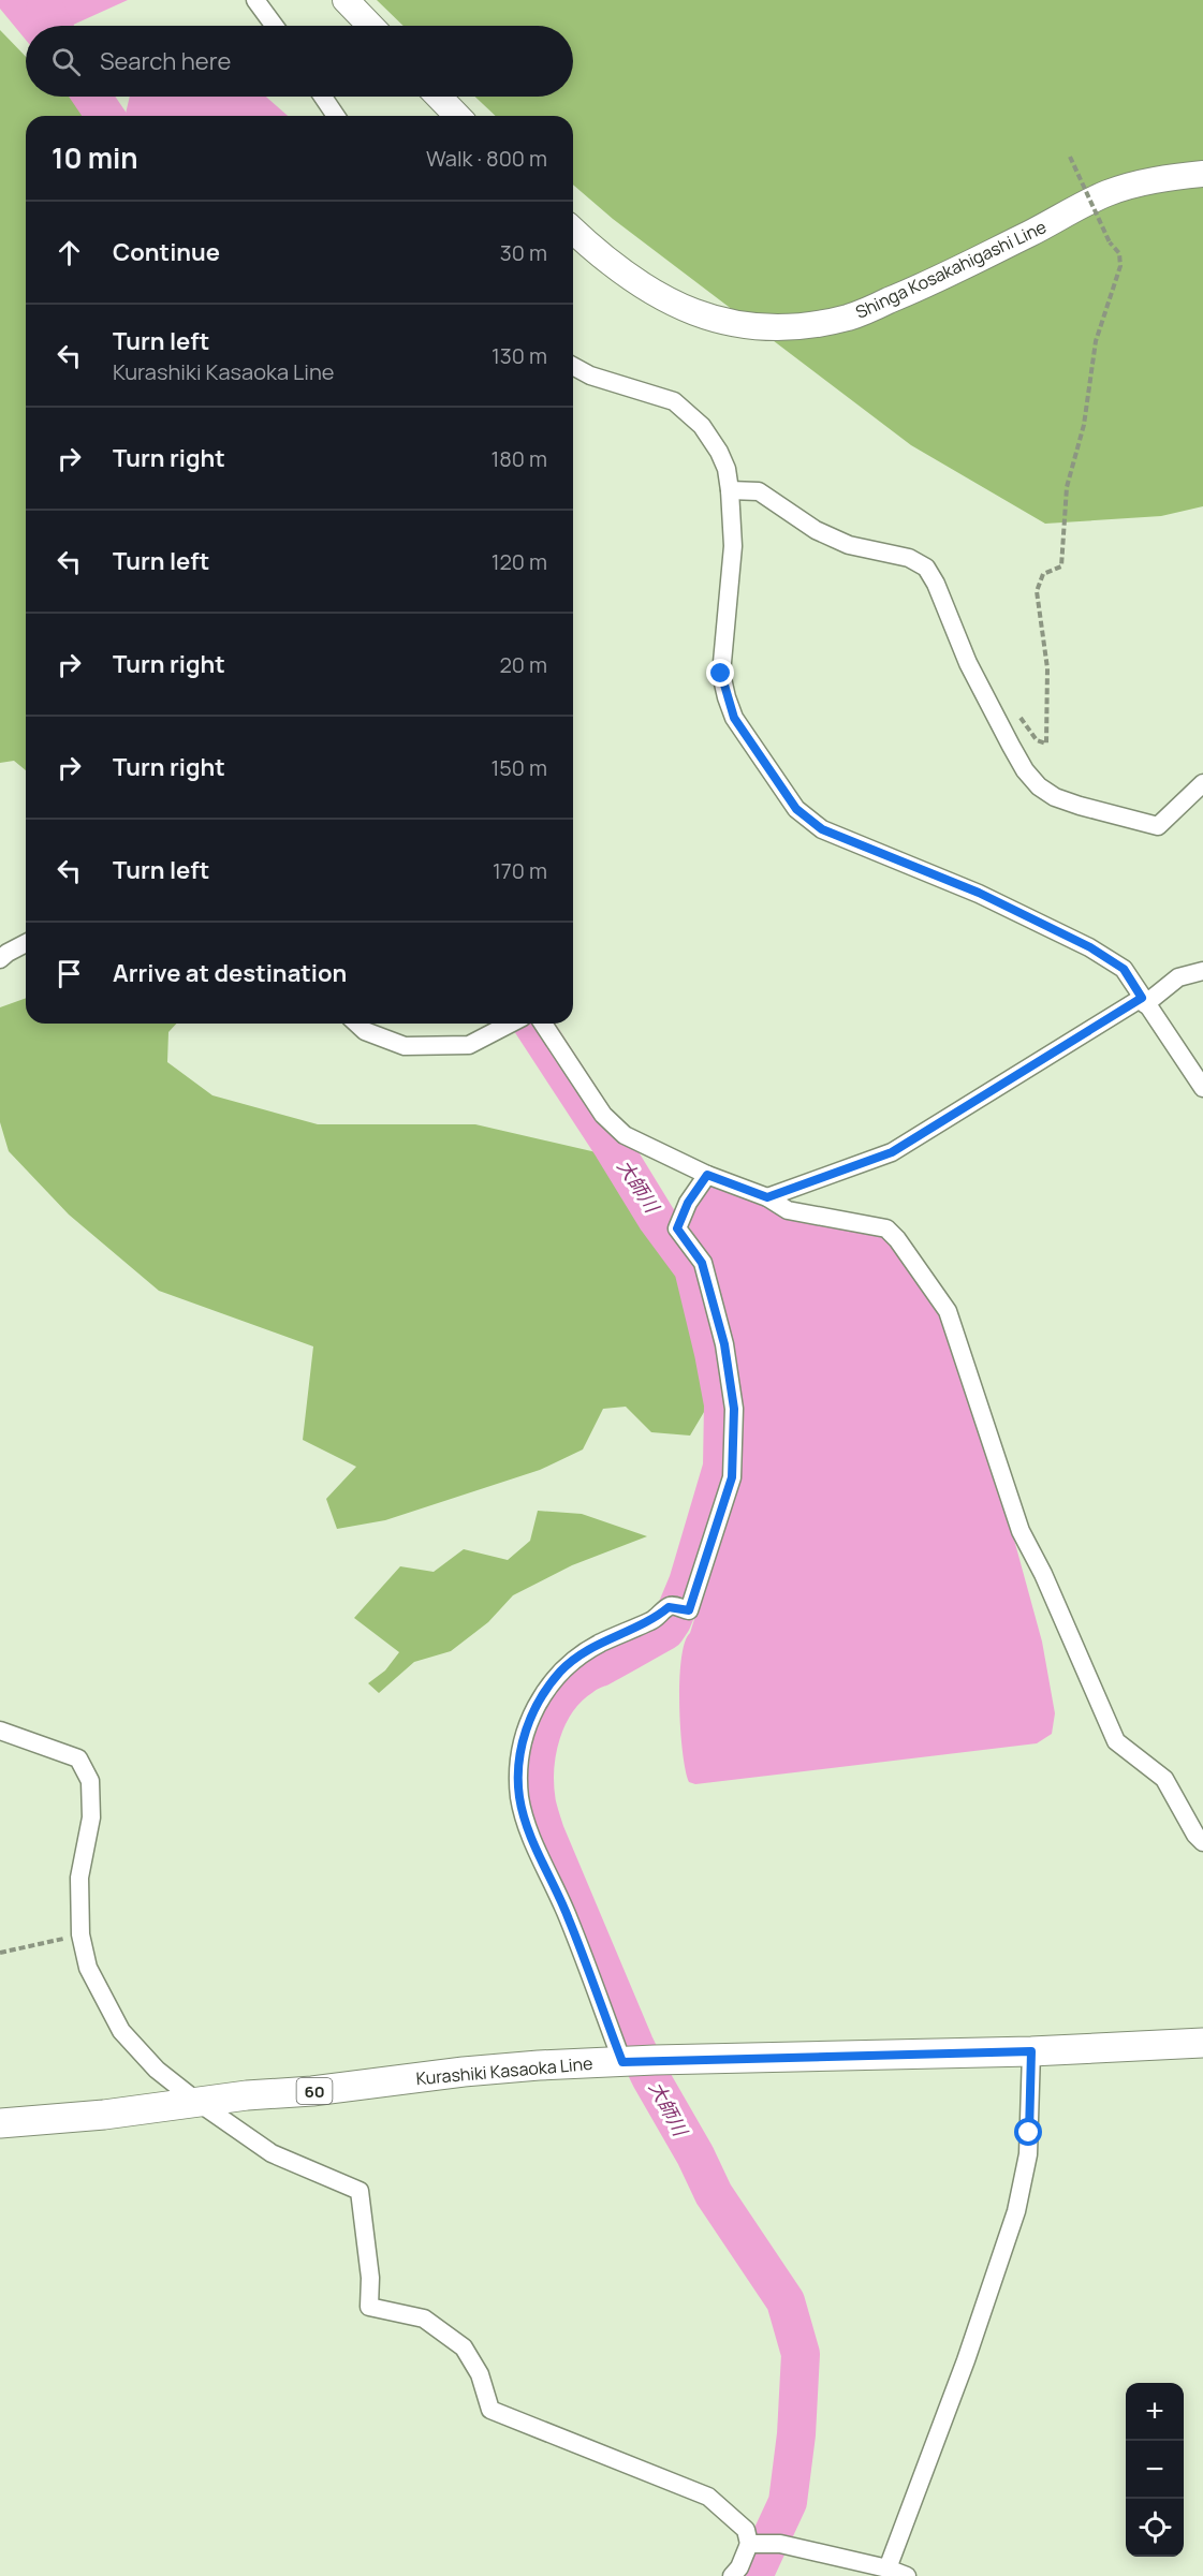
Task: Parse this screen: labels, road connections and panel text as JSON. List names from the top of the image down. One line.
{"streets":{"main road":["Shinga Kosakahigashi Line","Kurashiki Kasaoka Line","60"]},"water":["大師川"],"page":{"search":"Search here","heading":["10 min","Walk · 800 m"],"list":[["Continue","30 m"],["Turn left","Kurashiki Kasaoka Line","130 m"],["Turn right","180 m"],["Turn left","120 m"],["Turn right","20 m"],["Turn right","150 m"],["Turn left","170 m"],"Arrive at destination"],"map_buttons":["+","−"]}}
